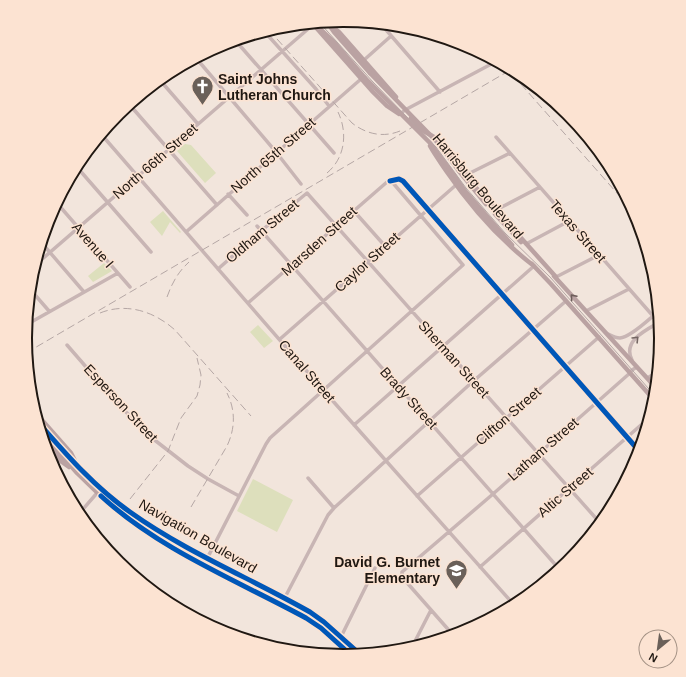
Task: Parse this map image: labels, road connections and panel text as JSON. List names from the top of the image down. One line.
{"streets":{"main road":["Harrisburg Boulevard","Navigation Boulevard"],"street":["North 65th Street","North 66th Street","Oldham Street","Texas Street","Marsden Street","Avenue I","Caylor Street","Sherman Street","Canal Street","Brady Street","Esperson Street","Clifton Street","Latham Street","Altic Street"]},"crossings":[["North 65th Street","Harrisburg Boulevard"],["North 65th Street","Canal Street"],["North 66th Street","Avenue I"],["North 66th Street","Canal Street"],["Harrisburg Boulevard","Clifton Street"],["Harrisburg Boulevard","Latham Street"],["Oldham Street","Sherman Street"],["Oldham Street","Canal Street"],["Oldham Street","Brady Street"],["Marsden Street","Caylor Street"],["Marsden Street","Sherman Street"],["Marsden Street","Canal Street"],["Marsden Street","Brady Street"],["Caylor Street","Sherman Street"],["Caylor Street","Canal Street"],["Caylor Street","Brady Street"],["Sherman Street","Clifton Street"],["Sherman Street","Latham Street"],["Sherman Street","Altic Street"],["Canal Street","Clifton Street"],["Canal Street","Latham Street"],["Canal Street","Altic Street"],["Brady Street","Clifton Street"],["Brady Street","Latham Street"],["Brady Street","Altic Street"]],"places":{"church":["Saint Johns Lutheran Church"],"school or university":["David G. Burnet Elementary"]},"north":"bottom left"}
